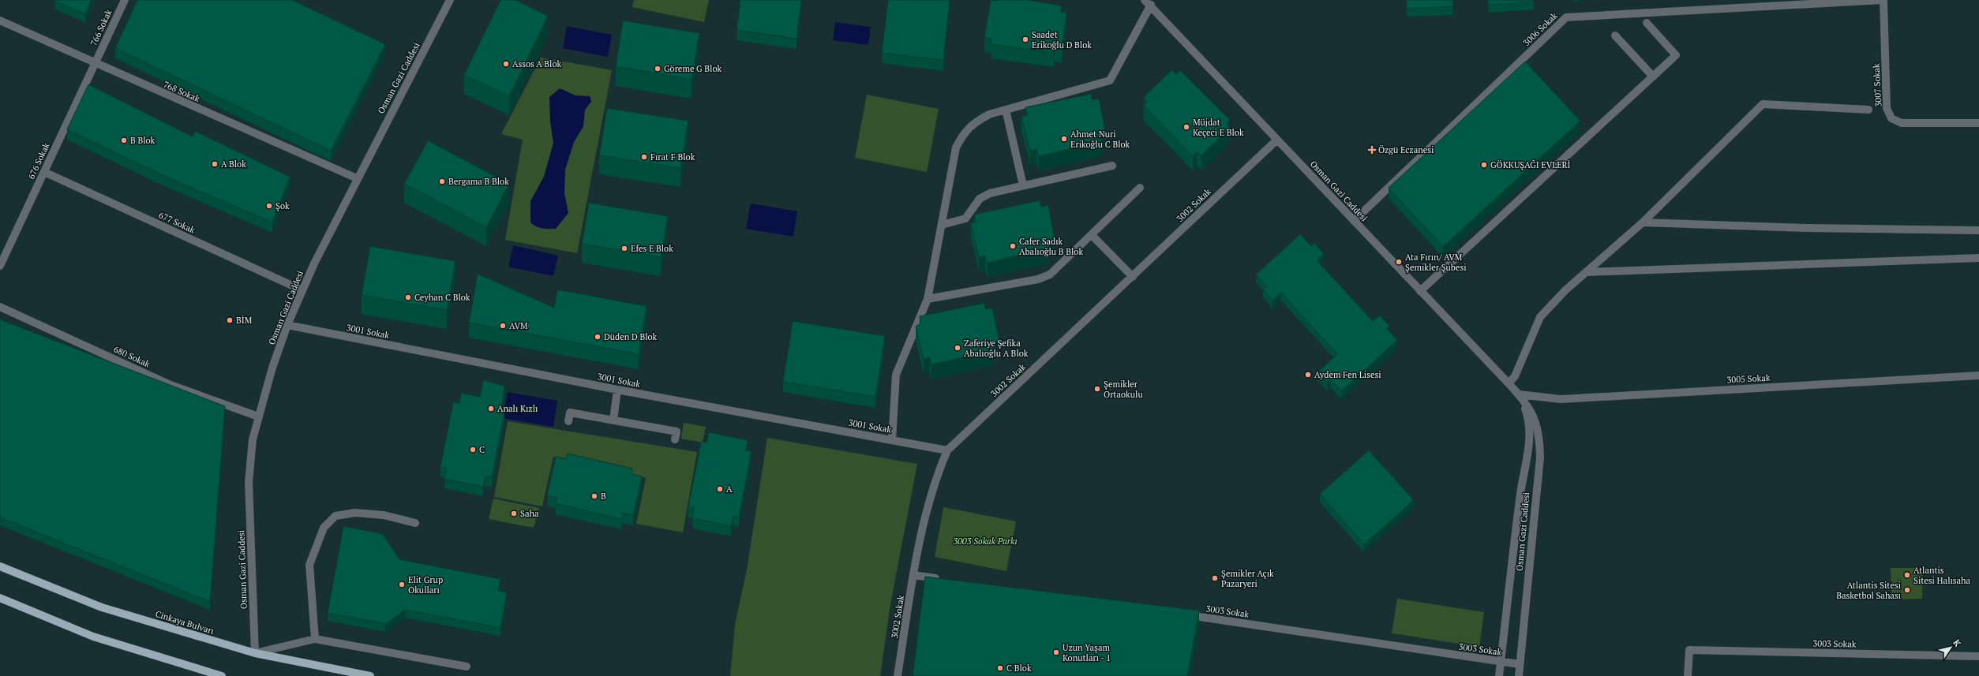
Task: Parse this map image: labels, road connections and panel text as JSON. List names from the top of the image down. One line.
{"streets":{"main road":["Cinkaya Bulvarı"],"street":["766 Sokak","3006 Sokak","Osman Gazi Caddesi","3007 Sokak","768 Sokak","676 Sokak","3002 Sokak","677 Sokak","3001 Sokak","680 Sokak","3005 Sokak","3003 Sokak"]},"crossings":[["766 Sokak","768 Sokak"],["766 Sokak","676 Sokak"],["3006 Sokak","Osman Gazi Caddesi"],["3006 Sokak","3007 Sokak"],["Osman Gazi Caddesi","768 Sokak"],["Osman Gazi Caddesi","3002 Sokak"],["Osman Gazi Caddesi","677 Sokak"],["Osman Gazi Caddesi","3001 Sokak"],["Osman Gazi Caddesi","680 Sokak"],["Osman Gazi Caddesi","3005 Sokak"],["Osman Gazi Caddesi","3003 Sokak"],["Osman Gazi Caddesi","Cinkaya Bulvarı"],["768 Sokak","676 Sokak"],["676 Sokak","677 Sokak"],["3002 Sokak","3001 Sokak"]],"parks":["3003 Sokak Parkı"],"places":{"other":["Saadet Erikoğlu D Blok","Assos A Blok","Göreme G Blok","Müjdat Keçeci E Blok","Ahmet Nuri Erikoğlu C Blok","B Blok","Fırat F Blok","A Blok","GÖKKUŞAĞI EVLERİ","Bergama B Blok","Şok","Cafer Sadık Abalıoğlu B Blok","Efes E Blok","Ata Fırın/ AVM Şemikler Şubesi","Ceyhan C Blok","BİM","AVM","Düden D Blok","Zaferiye Şefika Abalıoğlu A Blok","Aydem Fen Lisesi","Şemikler Ortaokulu","Analı Kızlı","C","A","B","Saha","Atlantis Sitesi Halısaha","Şemikler Açık Pazaryeri","Elit Grup Okulları","Atlantis Sitesi Basketbol Sahası","Uzun Yaşam Konutları - 1","C Blok"],"health":["Özgü Eczanesi"]},"north":"top right"}
